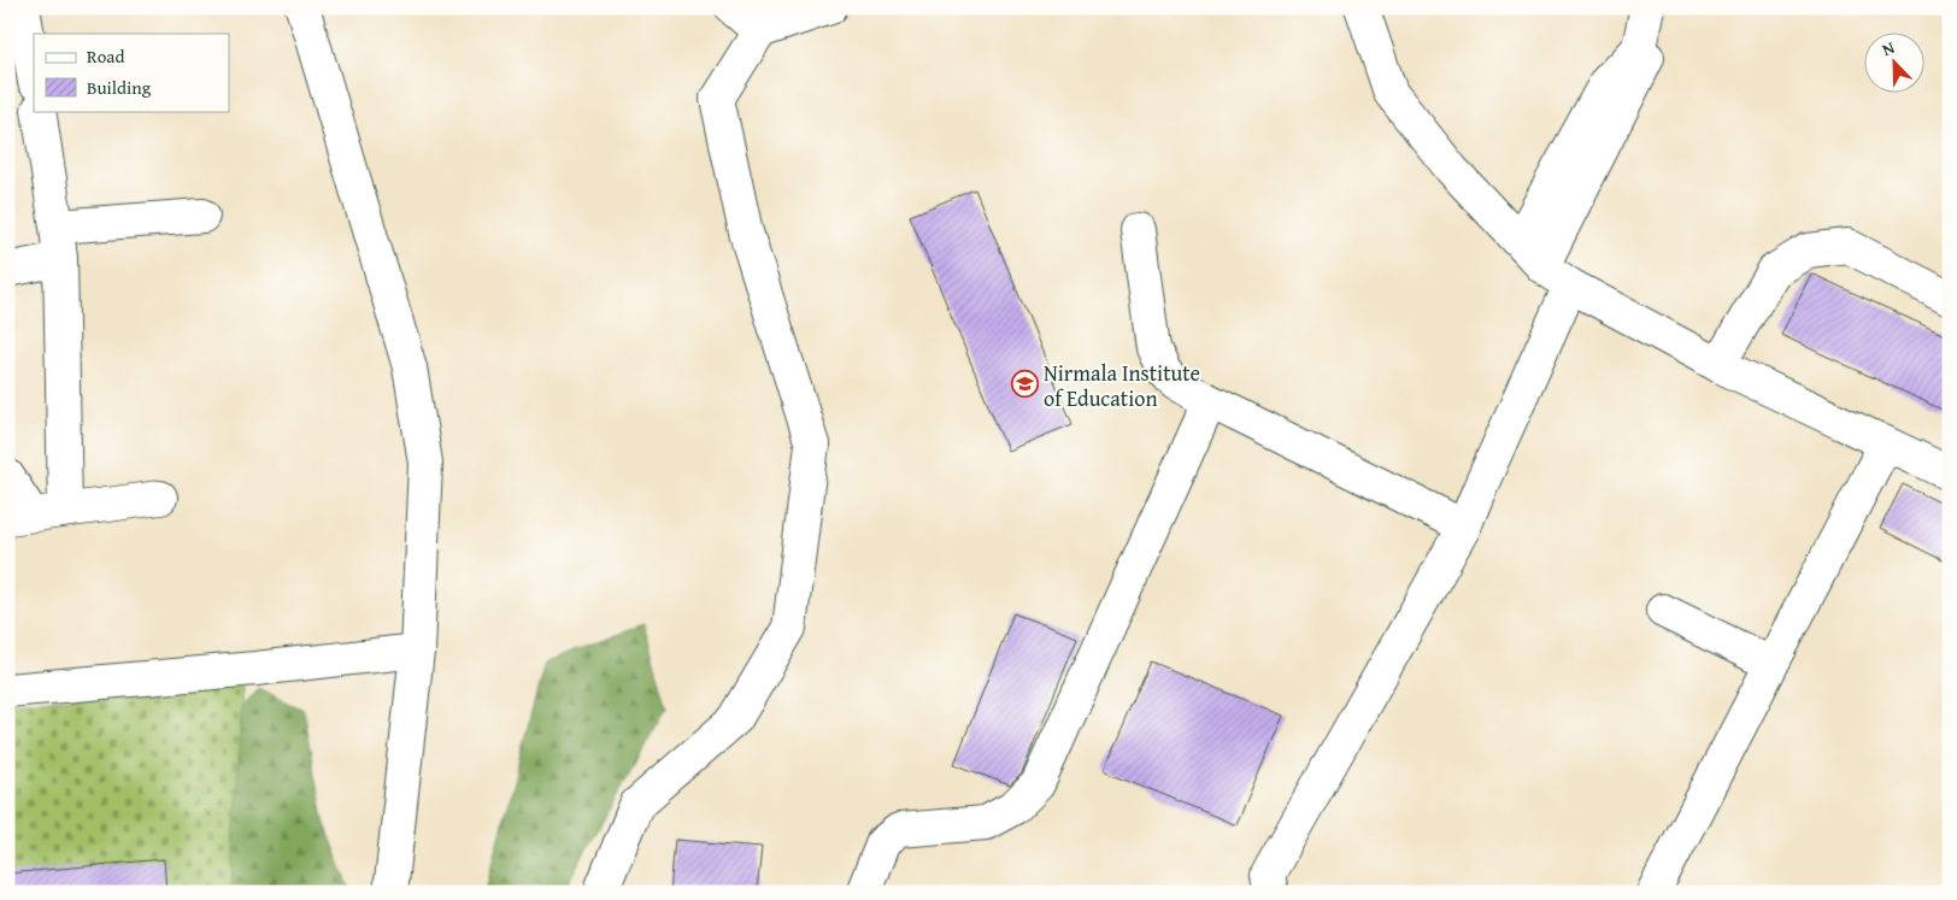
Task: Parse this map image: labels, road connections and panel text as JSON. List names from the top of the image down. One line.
{"places":{"school or university":["Nirmala Institute of Education"]},"legend":["Road","Building"],"north":"top left"}
